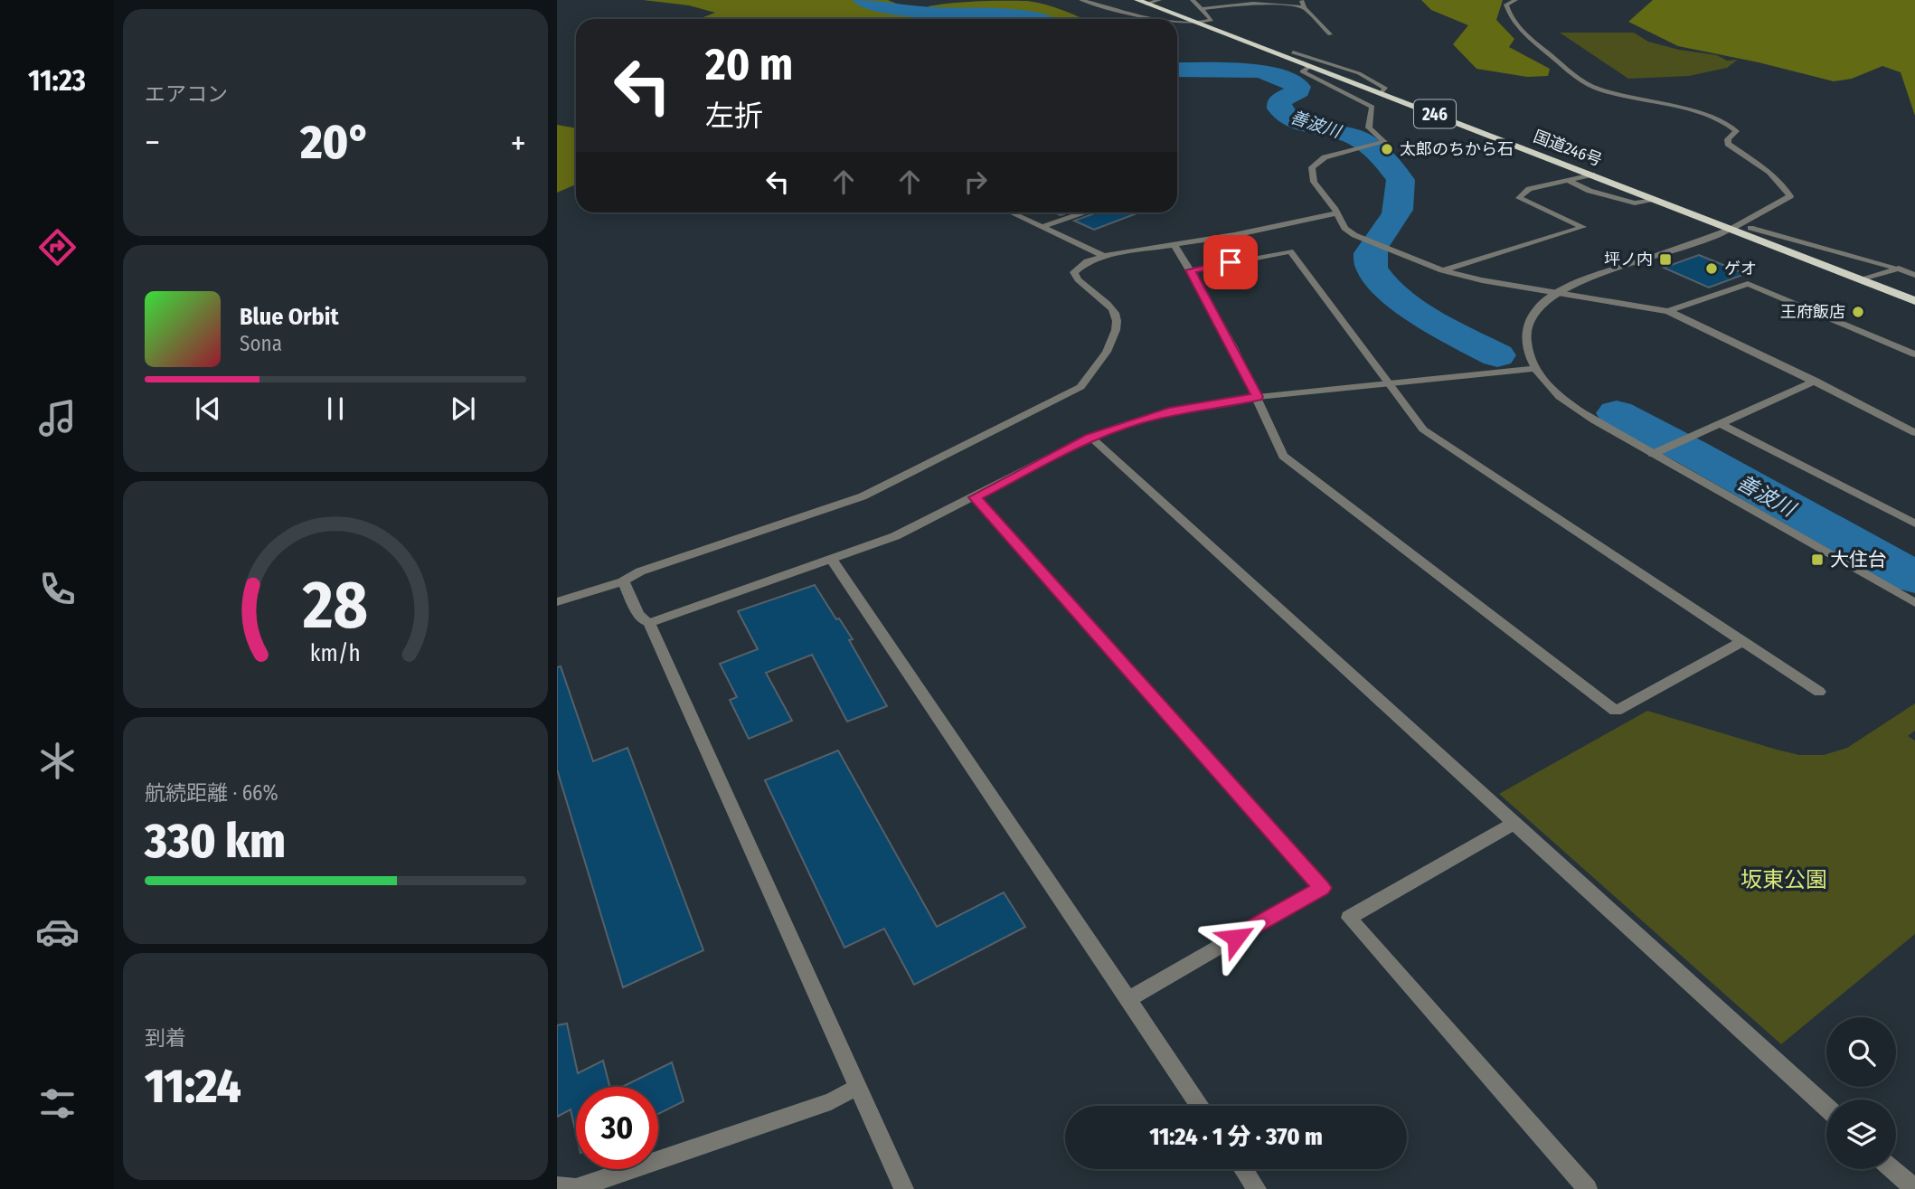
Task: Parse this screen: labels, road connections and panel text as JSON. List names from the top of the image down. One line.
{"streets":{"highway":["246","国道246号"]},"water":["善波川"],"parks":["坂東公園"],"places":{"other":["太郎のちから石","ゲオ","王府飯店"],"transit":["坪ノ内","大住台"]},"page":{"tabs":"11:23","tile":["エアコン",["航続距離 · 66%","330 km"],["到着","11:24"]],"turn":["20 m","左折"],"heat":["−","20°","+"],"song":["Blue Orbit","Sona"],"limit":"30","trip":"11:24 · 1 分 · 370 m","gauge":["28","km/h"]}}
